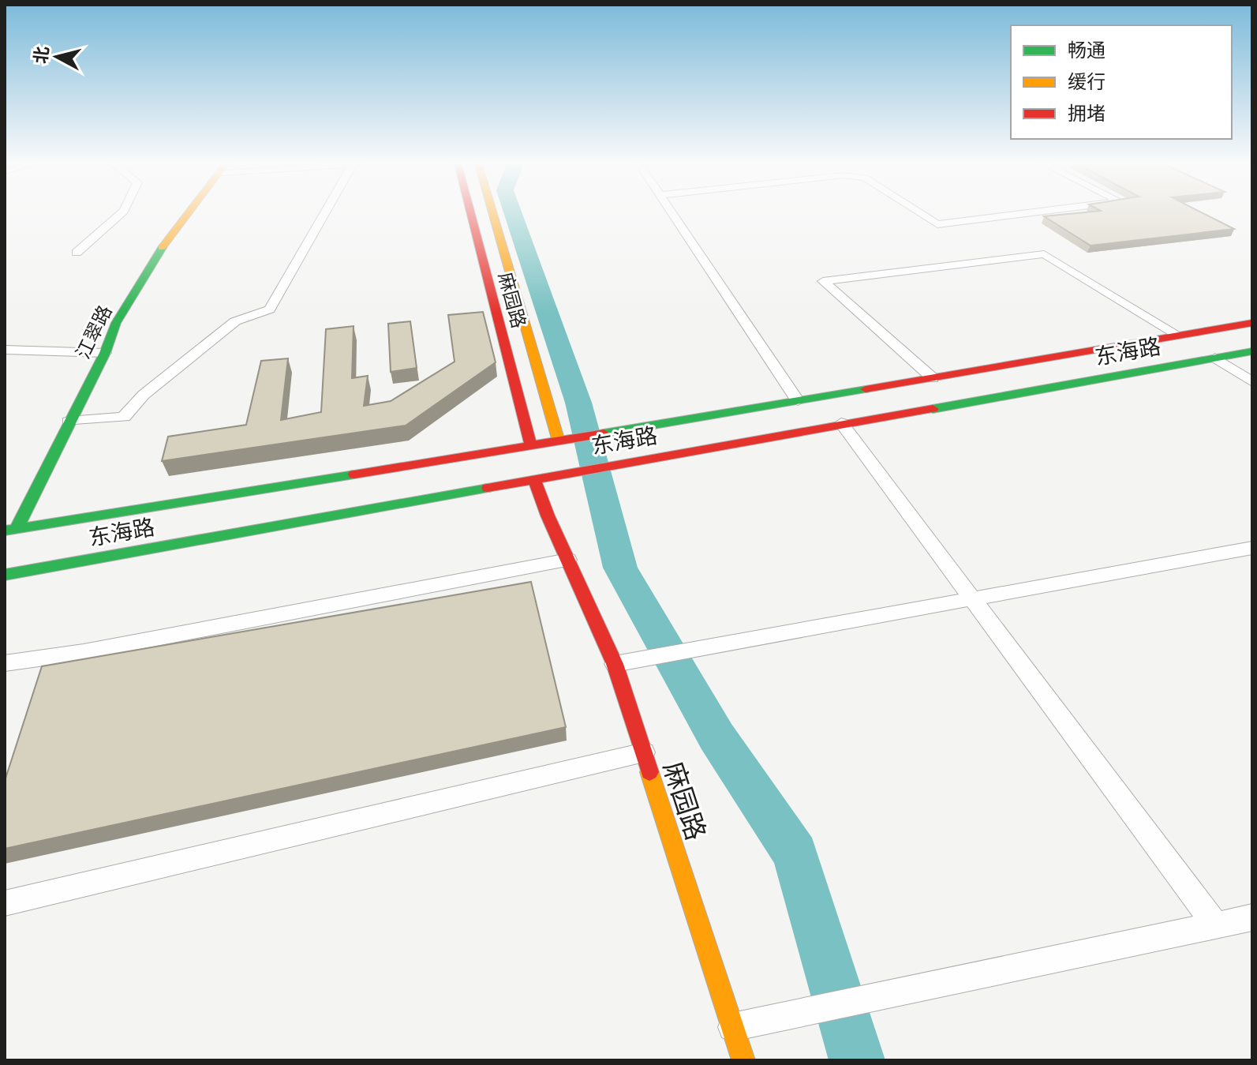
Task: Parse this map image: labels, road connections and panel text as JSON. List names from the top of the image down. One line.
{"streets":{"street":["麻园路","江翠路","东海路"]},"crossings":[["麻园路","东海路"],["江翠路","东海路"]],"legend":["畅通","缓行","拥堵"],"north":"left"}
